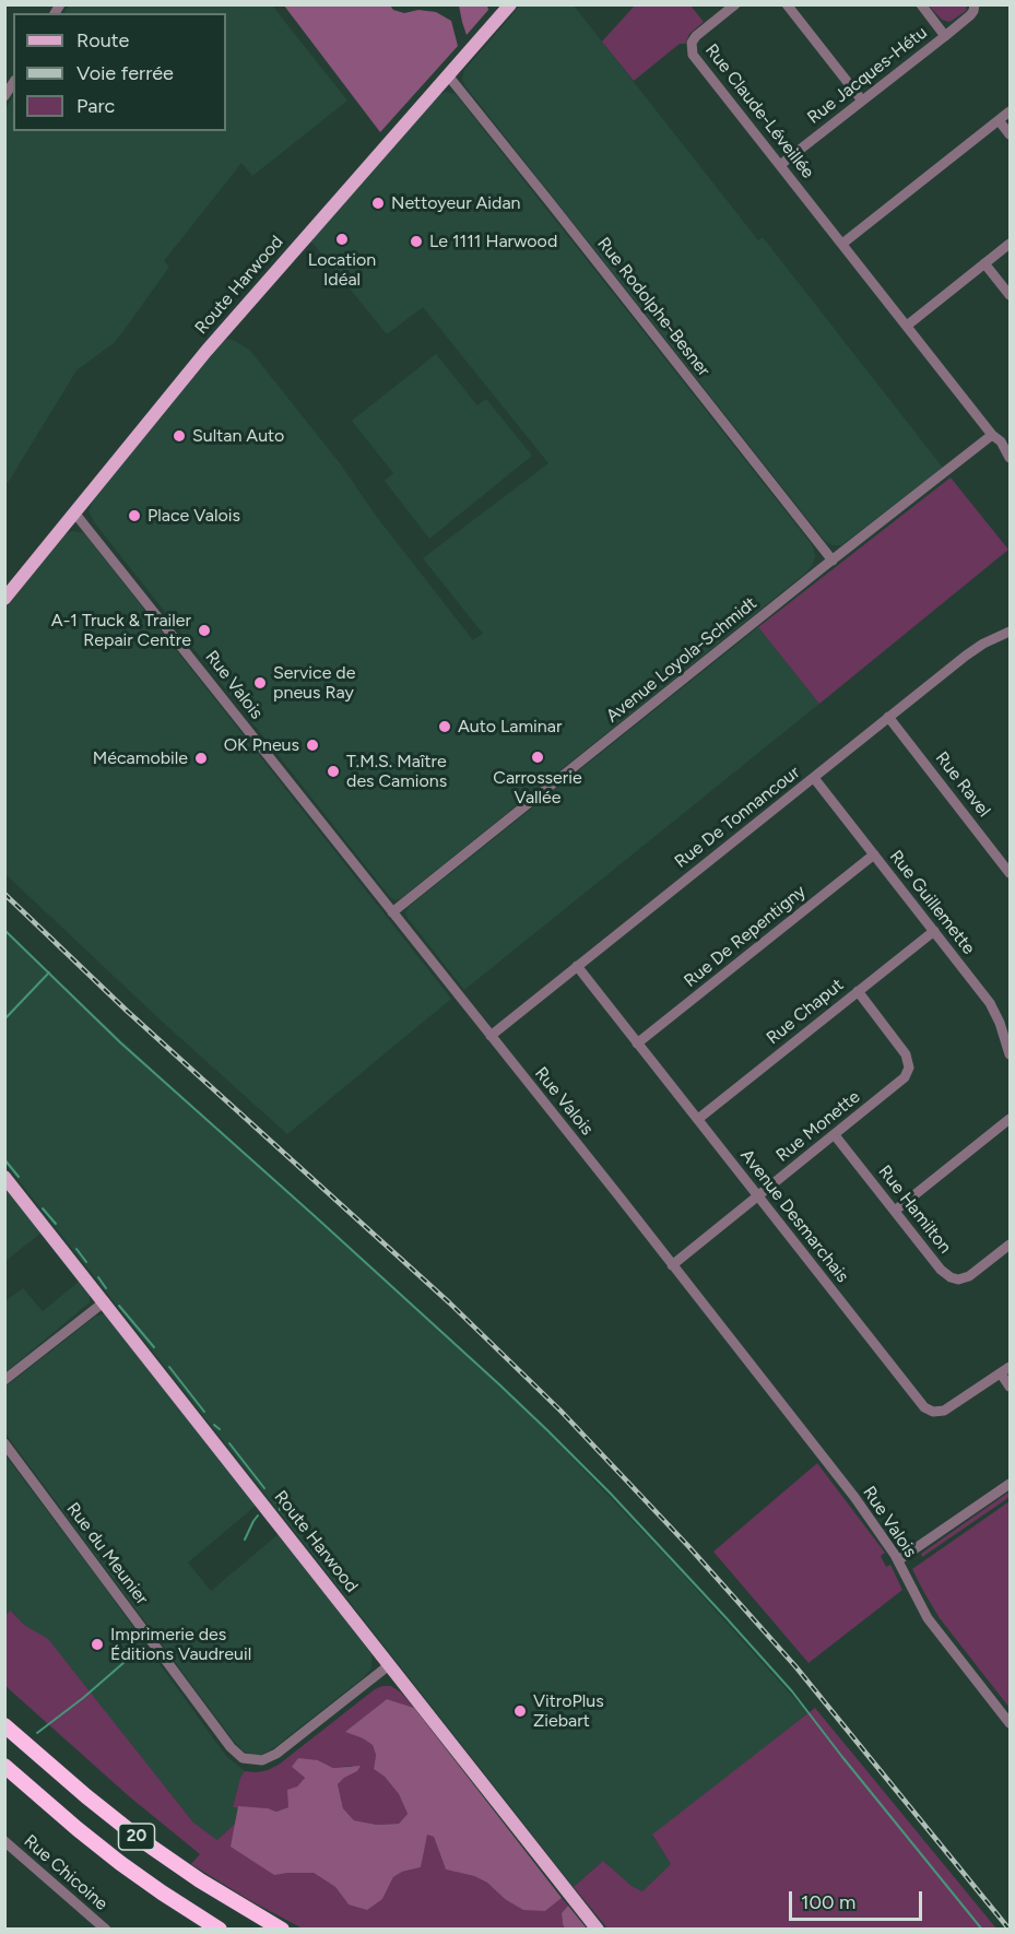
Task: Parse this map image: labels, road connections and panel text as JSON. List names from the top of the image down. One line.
{"streets":{"highway":["20"],"main road":["Route Harwood"],"street":["Rue Jacques-Hétu","Rue Claude-Léveillée","Rue Rodolphe-Besner","Avenue Loyola-Schmidt","Rue Valois","Rue Ravel","Rue De Tonnancour","Rue Guillemette","Rue De Repentigny","Rue Chaput","Rue Monette","Rue Hamilton","Avenue Desmarchais","Rue du Meunier","Rue Chicoine"]},"crossings":[["Rue Jacques-Hétu","Rue Claude-Léveillée"],["Rue Claude-Léveillée","Avenue Loyola-Schmidt"],["Route Harwood","Rue Rodolphe-Besner"],["Route Harwood","Rue Valois"],["Route Harwood","Rue du Meunier"],["Rue Rodolphe-Besner","Avenue Loyola-Schmidt"],["Avenue Loyola-Schmidt","Rue Valois"],["Rue Valois","Rue De Tonnancour"],["Rue Valois","Rue Monette"],["Rue Ravel","Rue De Tonnancour"],["Rue De Tonnancour","Rue Guillemette"],["Rue De Tonnancour","Avenue Desmarchais"],["Rue Guillemette","Rue De Repentigny"],["Rue Guillemette","Rue Chaput"],["Rue De Repentigny","Avenue Desmarchais"],["Rue Chaput","Rue Monette"],["Rue Chaput","Avenue Desmarchais"],["Rue Monette","Rue Hamilton"],["Rue Monette","Avenue Desmarchais"]],"places":["Nettoyeur Aidan","Location Idéal","Le 1111 Harwood","Sultan Auto","Place Valois","A-1 Truck & Trailer Repair Centre","Service de pneus Ray","Auto Laminar","OK Pneus","Carrosserie Vallée","Mécamobile","T.M.S. Maître des Camions","Imprimerie des Éditions Vaudreuil","VitroPlus Ziebart"],"legend":["Route","Voie ferrée","Parc"],"scale_bar":"100 m"}
